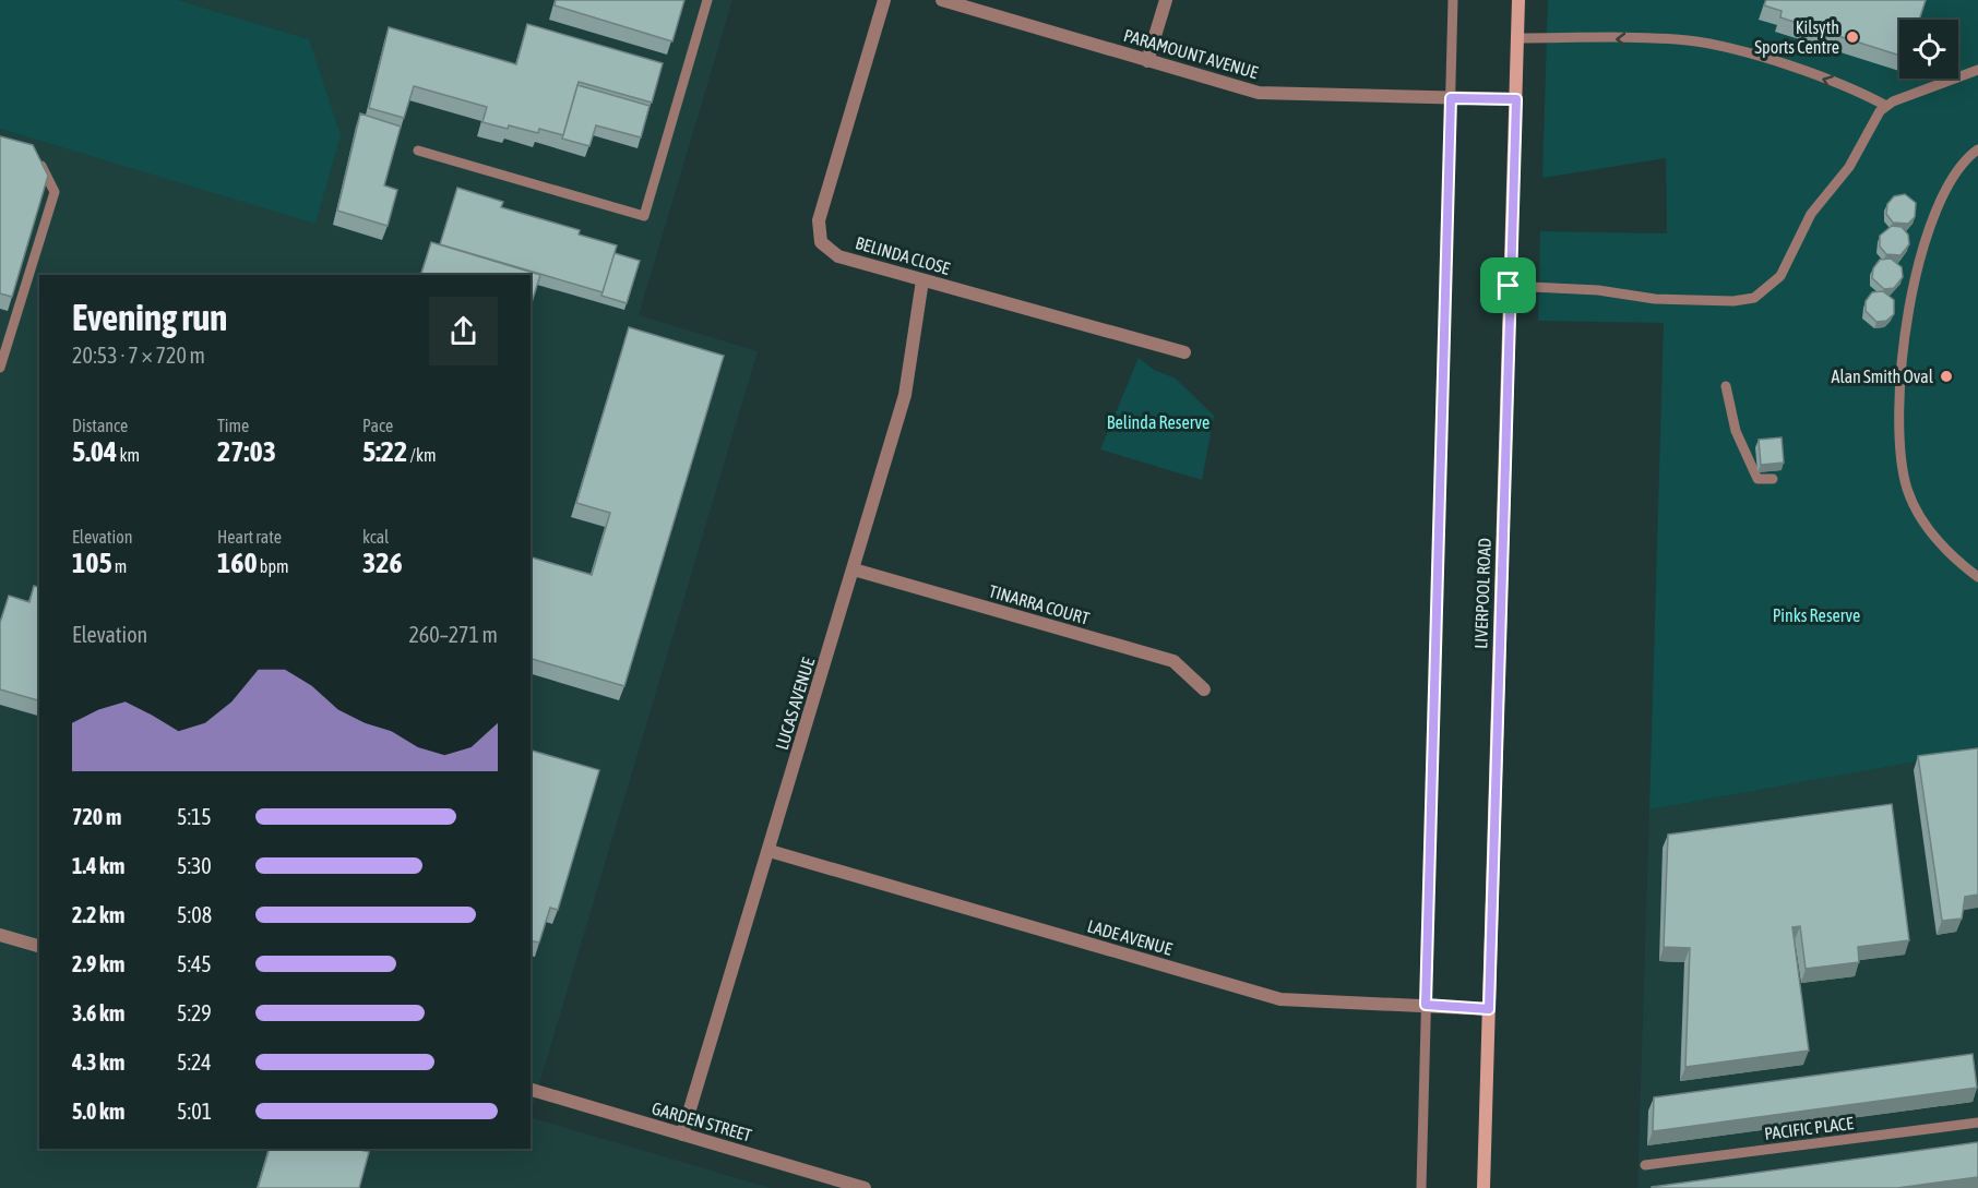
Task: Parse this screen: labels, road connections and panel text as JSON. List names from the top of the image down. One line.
{"streets":{"main road":["LIVERPOOL ROAD"],"street":["PARAMOUNT AVENUE","BELINDA CLOSE","TINARRA COURT","LUCAS AVENUE","LADE AVENUE","GARDEN STREET"],"lane":["PACIFIC PLACE"]},"crossings":[["PARAMOUNT AVENUE","LIVERPOOL ROAD"],["BELINDA CLOSE","LUCAS AVENUE"],["LIVERPOOL ROAD","LADE AVENUE"],["TINARRA COURT","LUCAS AVENUE"],["LUCAS AVENUE","LADE AVENUE"],["LUCAS AVENUE","GARDEN STREET"]],"parks":["Belinda Reserve","Pinks Reserve"],"places":["Kilsyth Sports Centre","Alan Smith Oval"],"page":{"heading":["Evening run","20:53 · 7 × 720 m"],"stats":[["Distance","5.04 km"],["Time","27:03"],["Pace","5:22 /km"],["Elevation","105 m"],["Heart rate","160 bpm"],["kcal","326"]],"chart":["Elevation","260–271 m"],"list":[{"name":"720 m","note":"5:15"},{"name":"1.4 km","note":"5:30"},{"name":"2.2 km","note":"5:08"},{"name":"2.9 km","note":"5:45"},{"name":"3.6 km","note":"5:29"},{"name":"4.3 km","note":"5:24"},{"name":"5.0 km","note":"5:01"}]}}
